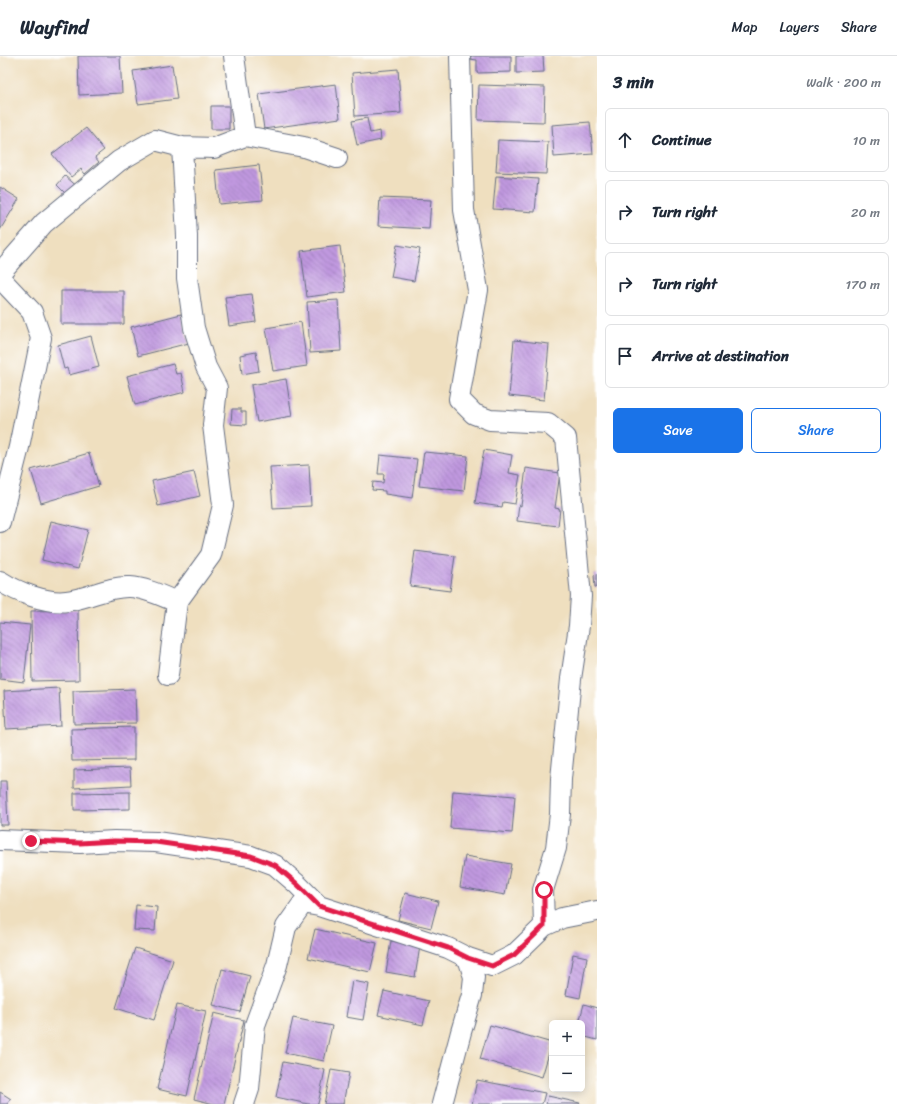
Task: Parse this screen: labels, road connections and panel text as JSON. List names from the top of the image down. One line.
{"page":{"header":"Wayfind","nav":["Map","Layers","Share"],"heading":["3 min","Walk · 200 m"],"list":[["Continue","10 m"],["Turn right","20 m"],["Turn right","170 m"],"Arrive at destination"],"buttons":["Save","Share"],"map_buttons":["+","−"]}}
